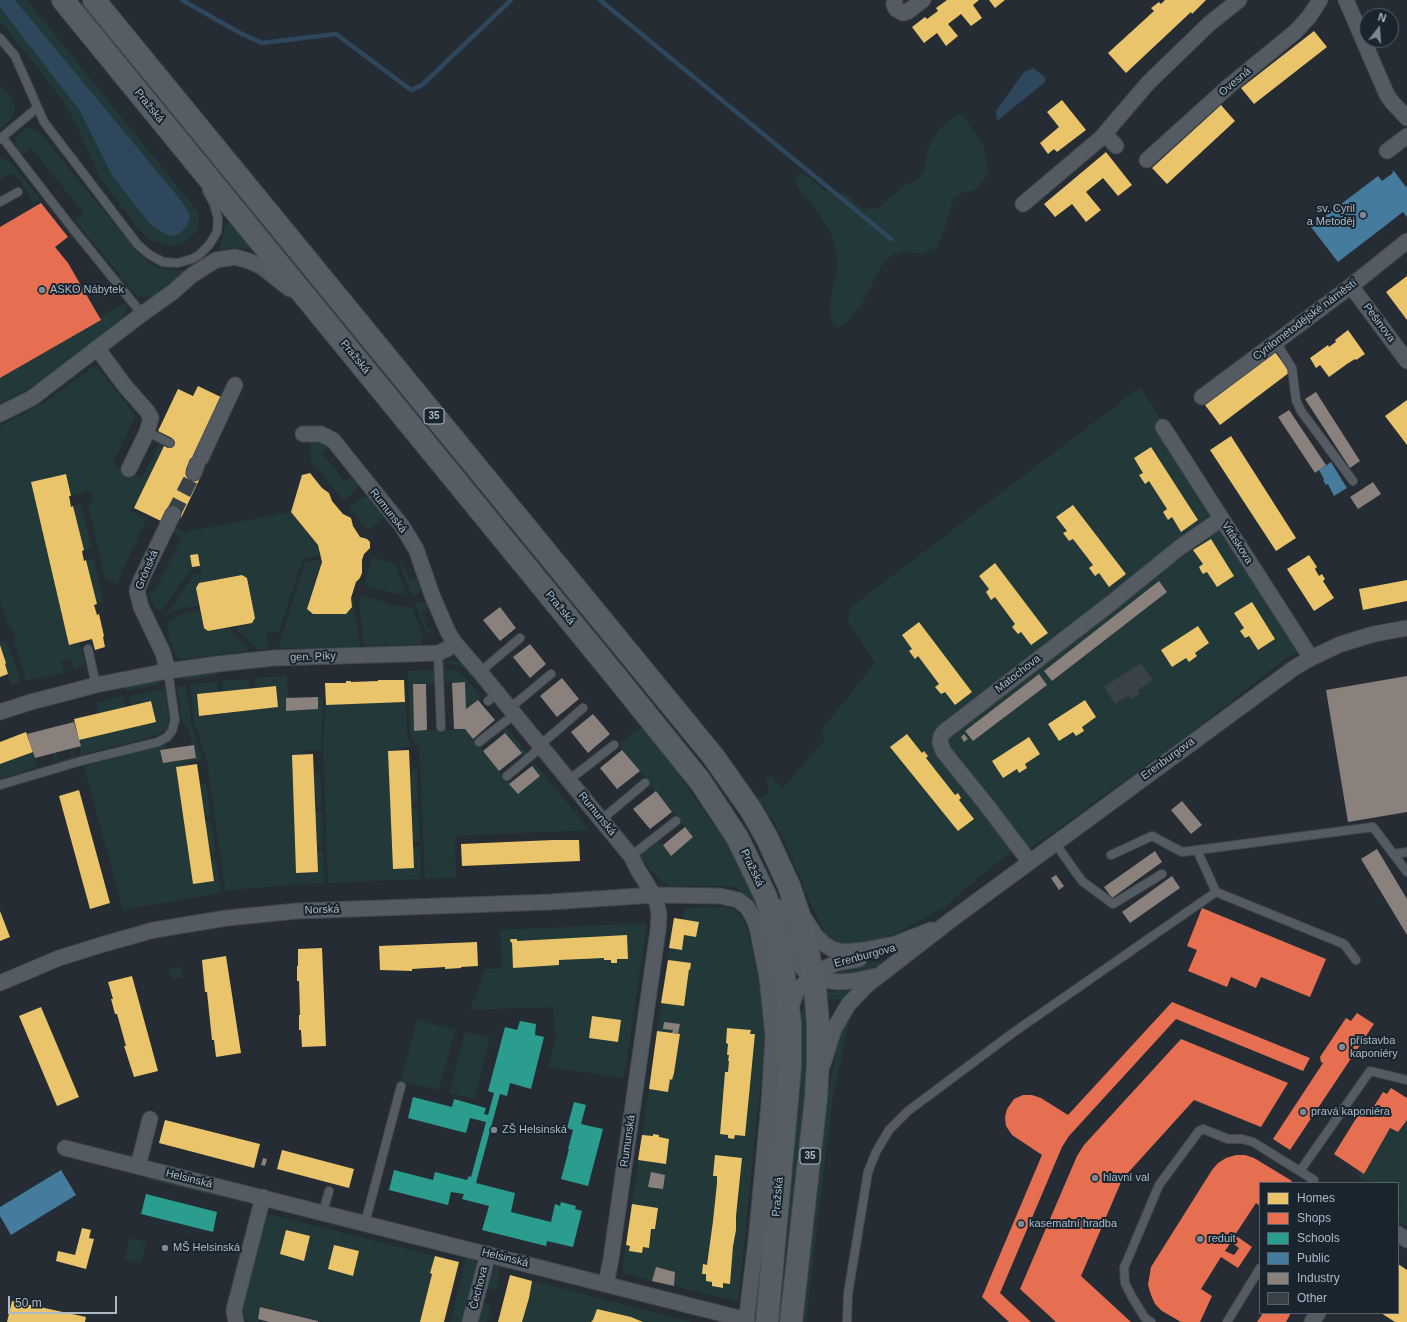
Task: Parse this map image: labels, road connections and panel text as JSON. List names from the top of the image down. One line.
{"streets":{"main road":["Pražská","35"],"street":["Ovesná","Cyrilometodějské náměstí","Pešinova","Rumunská","Vitáskova","Grónská","gen. Píky","Matochova","Erenburgova","Norská","Helsinská","Čechova"]},"crossings":[["Pražská","Rumunská"],["Pražská","Erenburgova"],["Pražská","Norská"],["Pražská","Helsinská"],["Cyrilometodějské náměstí","Pešinova"],["35","Erenburgova"],["Rumunská","gen. Píky"],["Rumunská","Norská"],["Rumunská","Helsinská"],["Vitáskova","Matochova"],["Vitáskova","Erenburgova"],["Grónská","gen. Píky"],["Matochova","Erenburgova"],["Helsinská","Čechova"]],"places":["sv. Cyril a Metoděj","ASKO Nábytek","přístavba kaponiéry","pravá kaponiéra","ZŠ Helsinská","hlavní val","kasematní hradba","reduit","MŠ Helsinská"],"legend":["Homes","Shops","Schools","Public","Industry","Other"],"scale_bar":"50 m","north":"top"}
